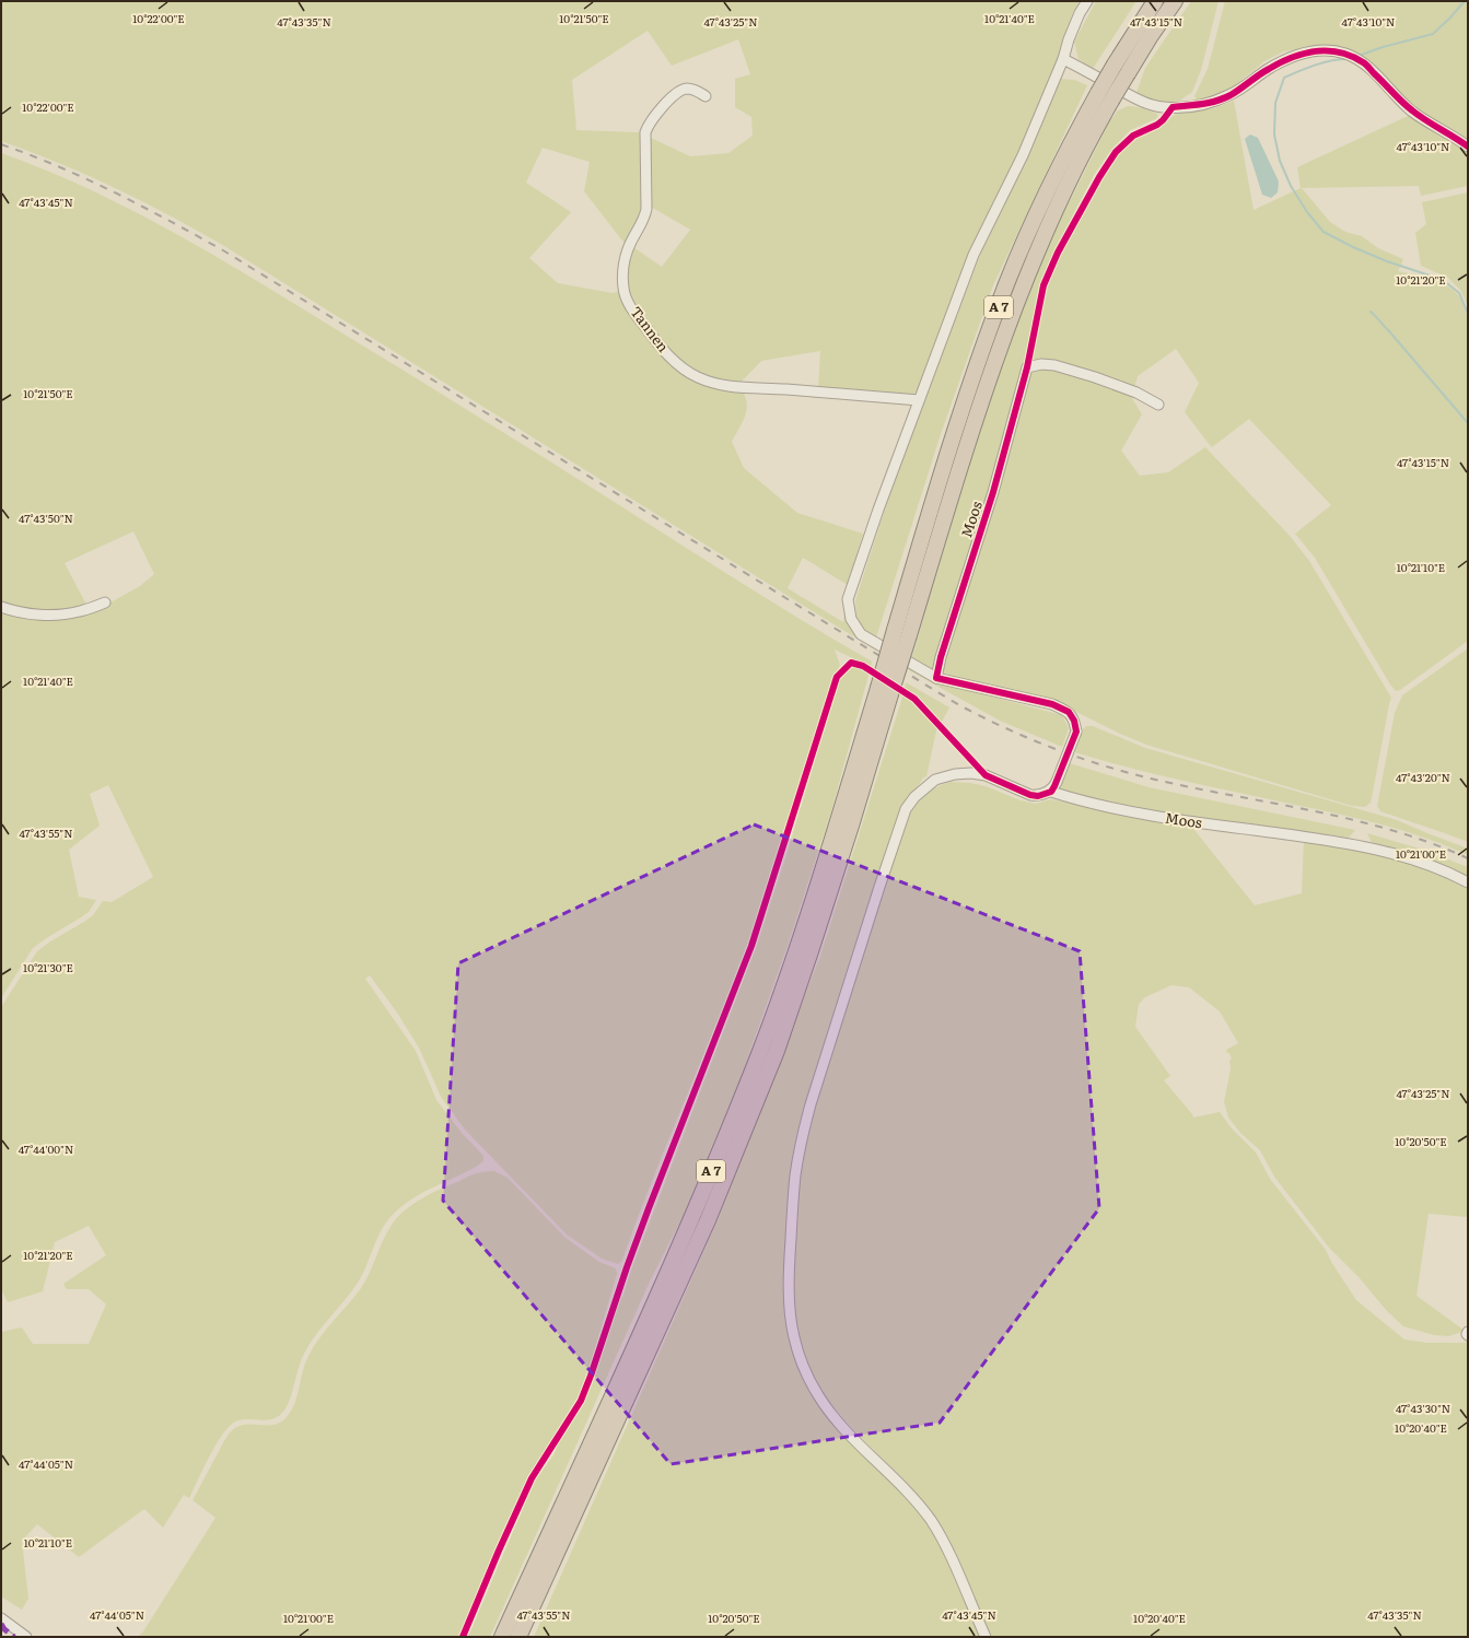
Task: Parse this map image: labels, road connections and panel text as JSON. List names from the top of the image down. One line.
{"streets":{"highway":["A 7"],"street":["Tannen","Moos"]},"coordinates":["10°22'00\"E","10°21'50\"E","10°21'40\"E","47°43'35\"N","47°43'25\"N","47°43'15\"N","47°43'10\"N","47°43'45\"N","10°21'20\"E","47°43'50\"N","10°21'10\"E","47°43'20\"N","47°43'55\"N","10°21'00\"E","10°21'30\"E","10°20'50\"E","47°44'00\"N","47°43'30\"N","10°20'40\"E","47°44'05\"N"]}
